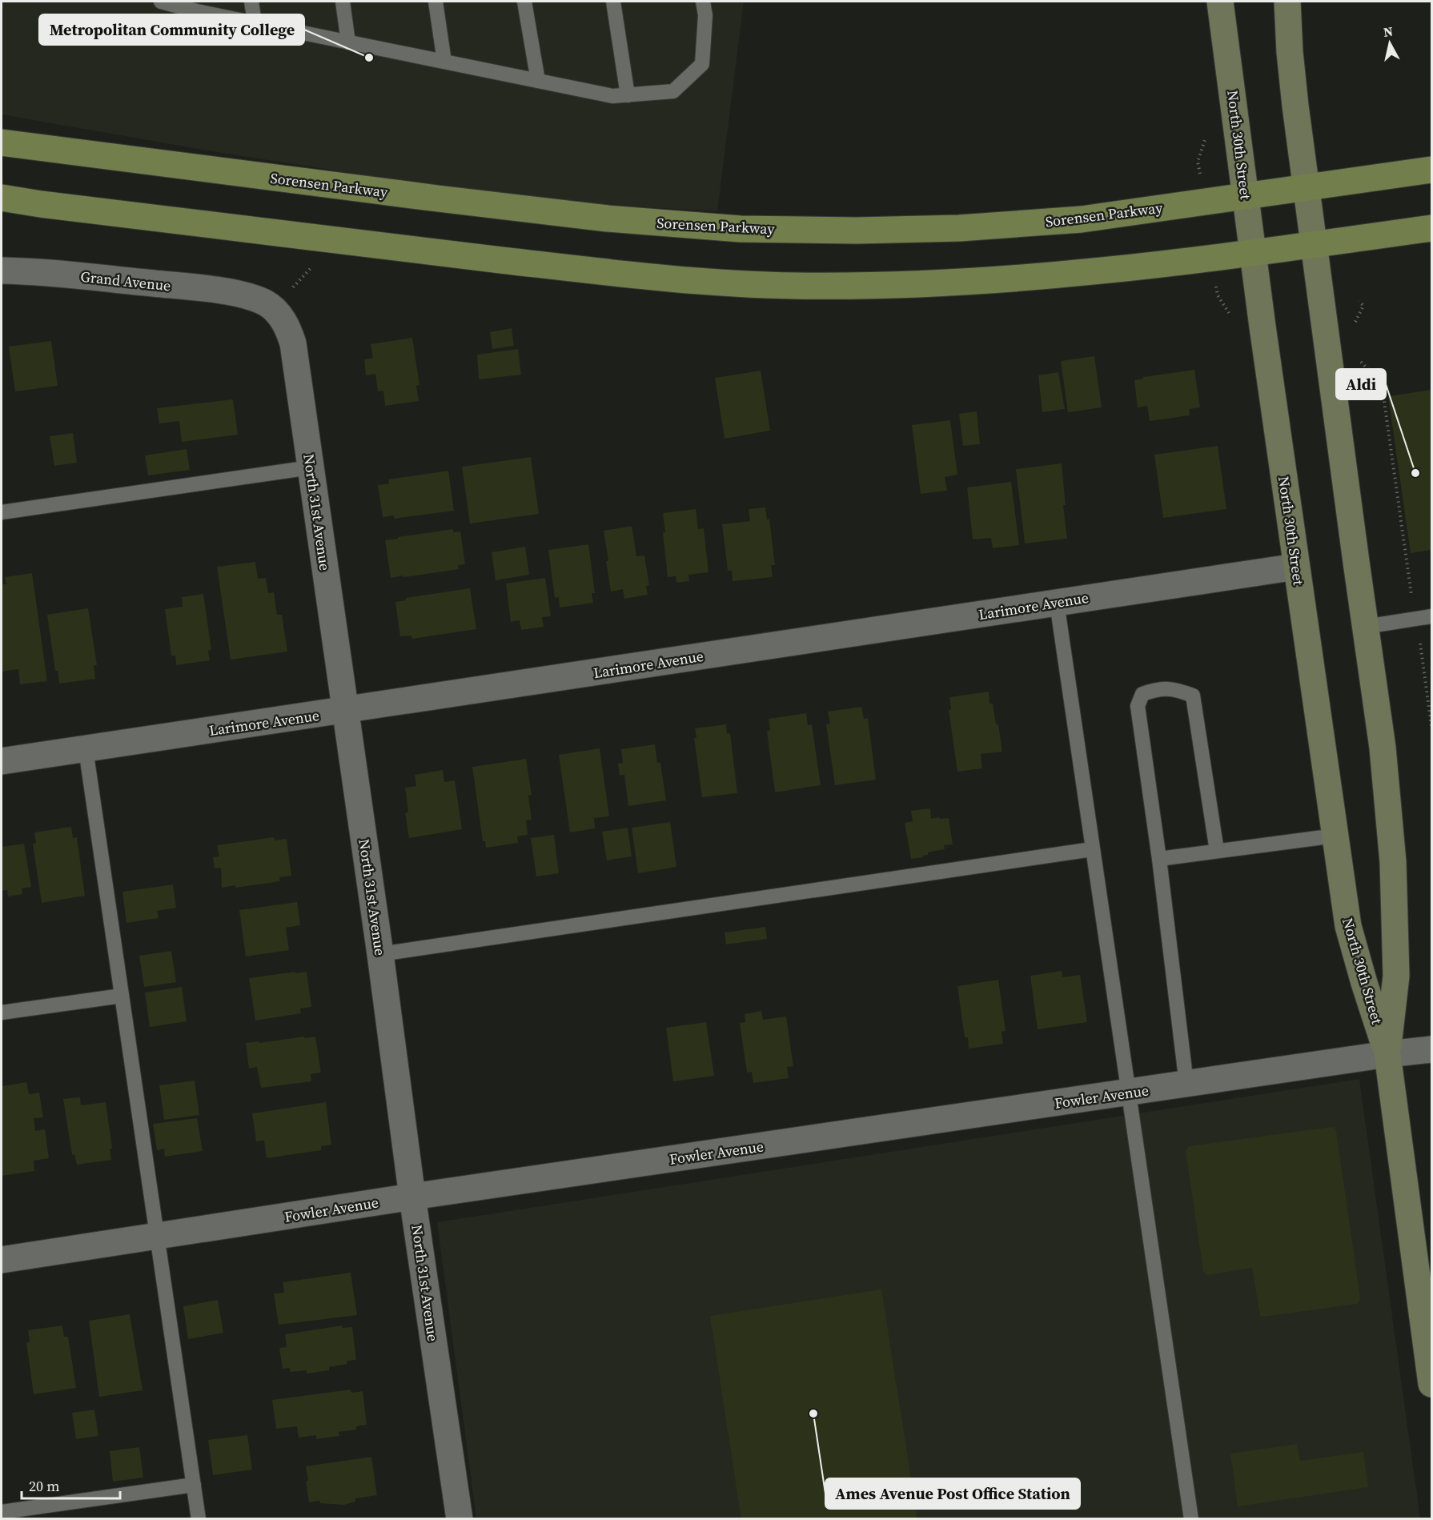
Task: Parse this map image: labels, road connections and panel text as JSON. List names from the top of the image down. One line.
{"streets":{"main road":["North 30th Street","Sorensen Parkway"],"street":["Grand Avenue","North 31st Avenue","Larimore Avenue","Fowler Avenue"]},"crossings":[["North 30th Street","Sorensen Parkway"],["North 30th Street","Larimore Avenue"],["North 30th Street","Fowler Avenue"],["Grand Avenue","North 31st Avenue"],["North 31st Avenue","Larimore Avenue"],["North 31st Avenue","Fowler Avenue"]],"places":["Metropolitan Community College","Aldi","Ames Avenue Post Office Station"],"scale_bar":"20 m","north":"top"}
